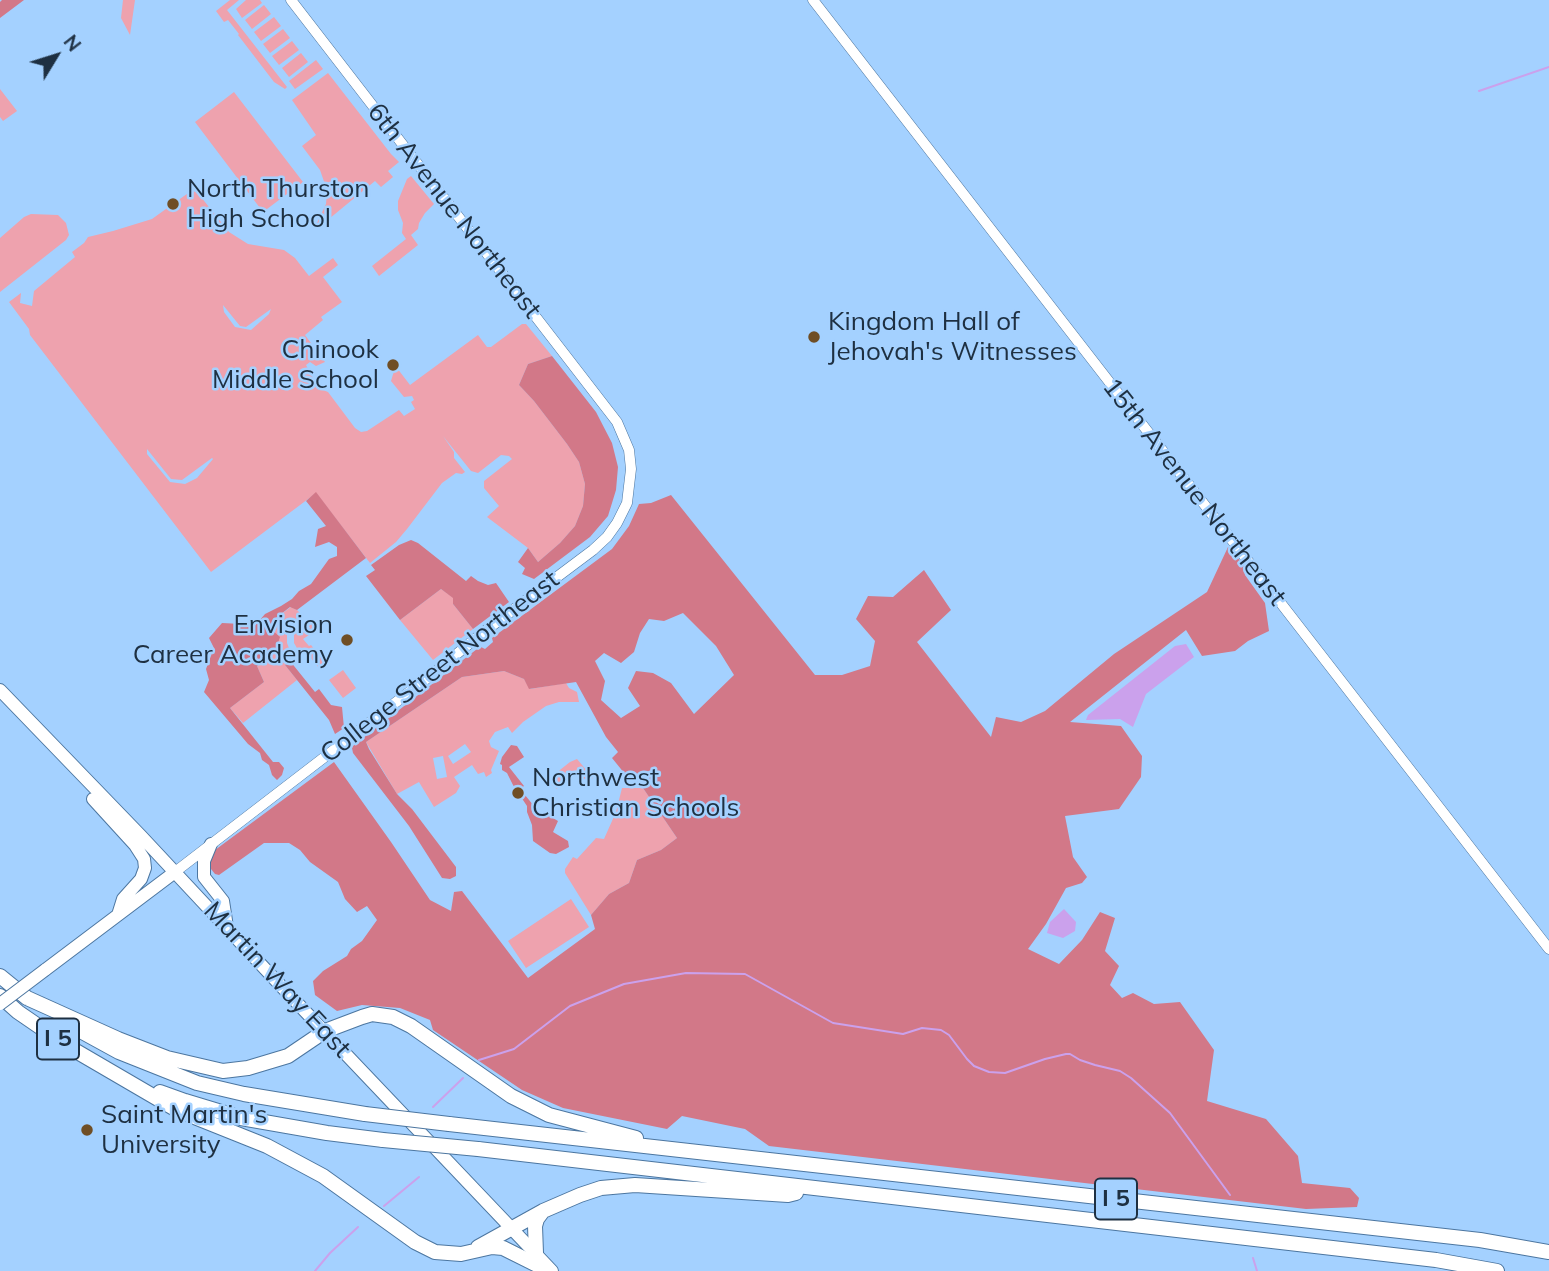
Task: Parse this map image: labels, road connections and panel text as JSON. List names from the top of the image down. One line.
{"streets":{"highway":["I 5"],"main road":["Martin Way East"],"street":["6th Avenue Northeast","15th Avenue Northeast","College Street Northeast"]},"crossings":[["6th Avenue Northeast","College Street Northeast"],["College Street Northeast","Martin Way East"]],"places":["North Thurston High School","Kingdom Hall of Jehovah's Witnesses","Chinook Middle School","Envision Career Academy","Northwest Christian Schools","Saint Martin's University"],"north":"top right"}
